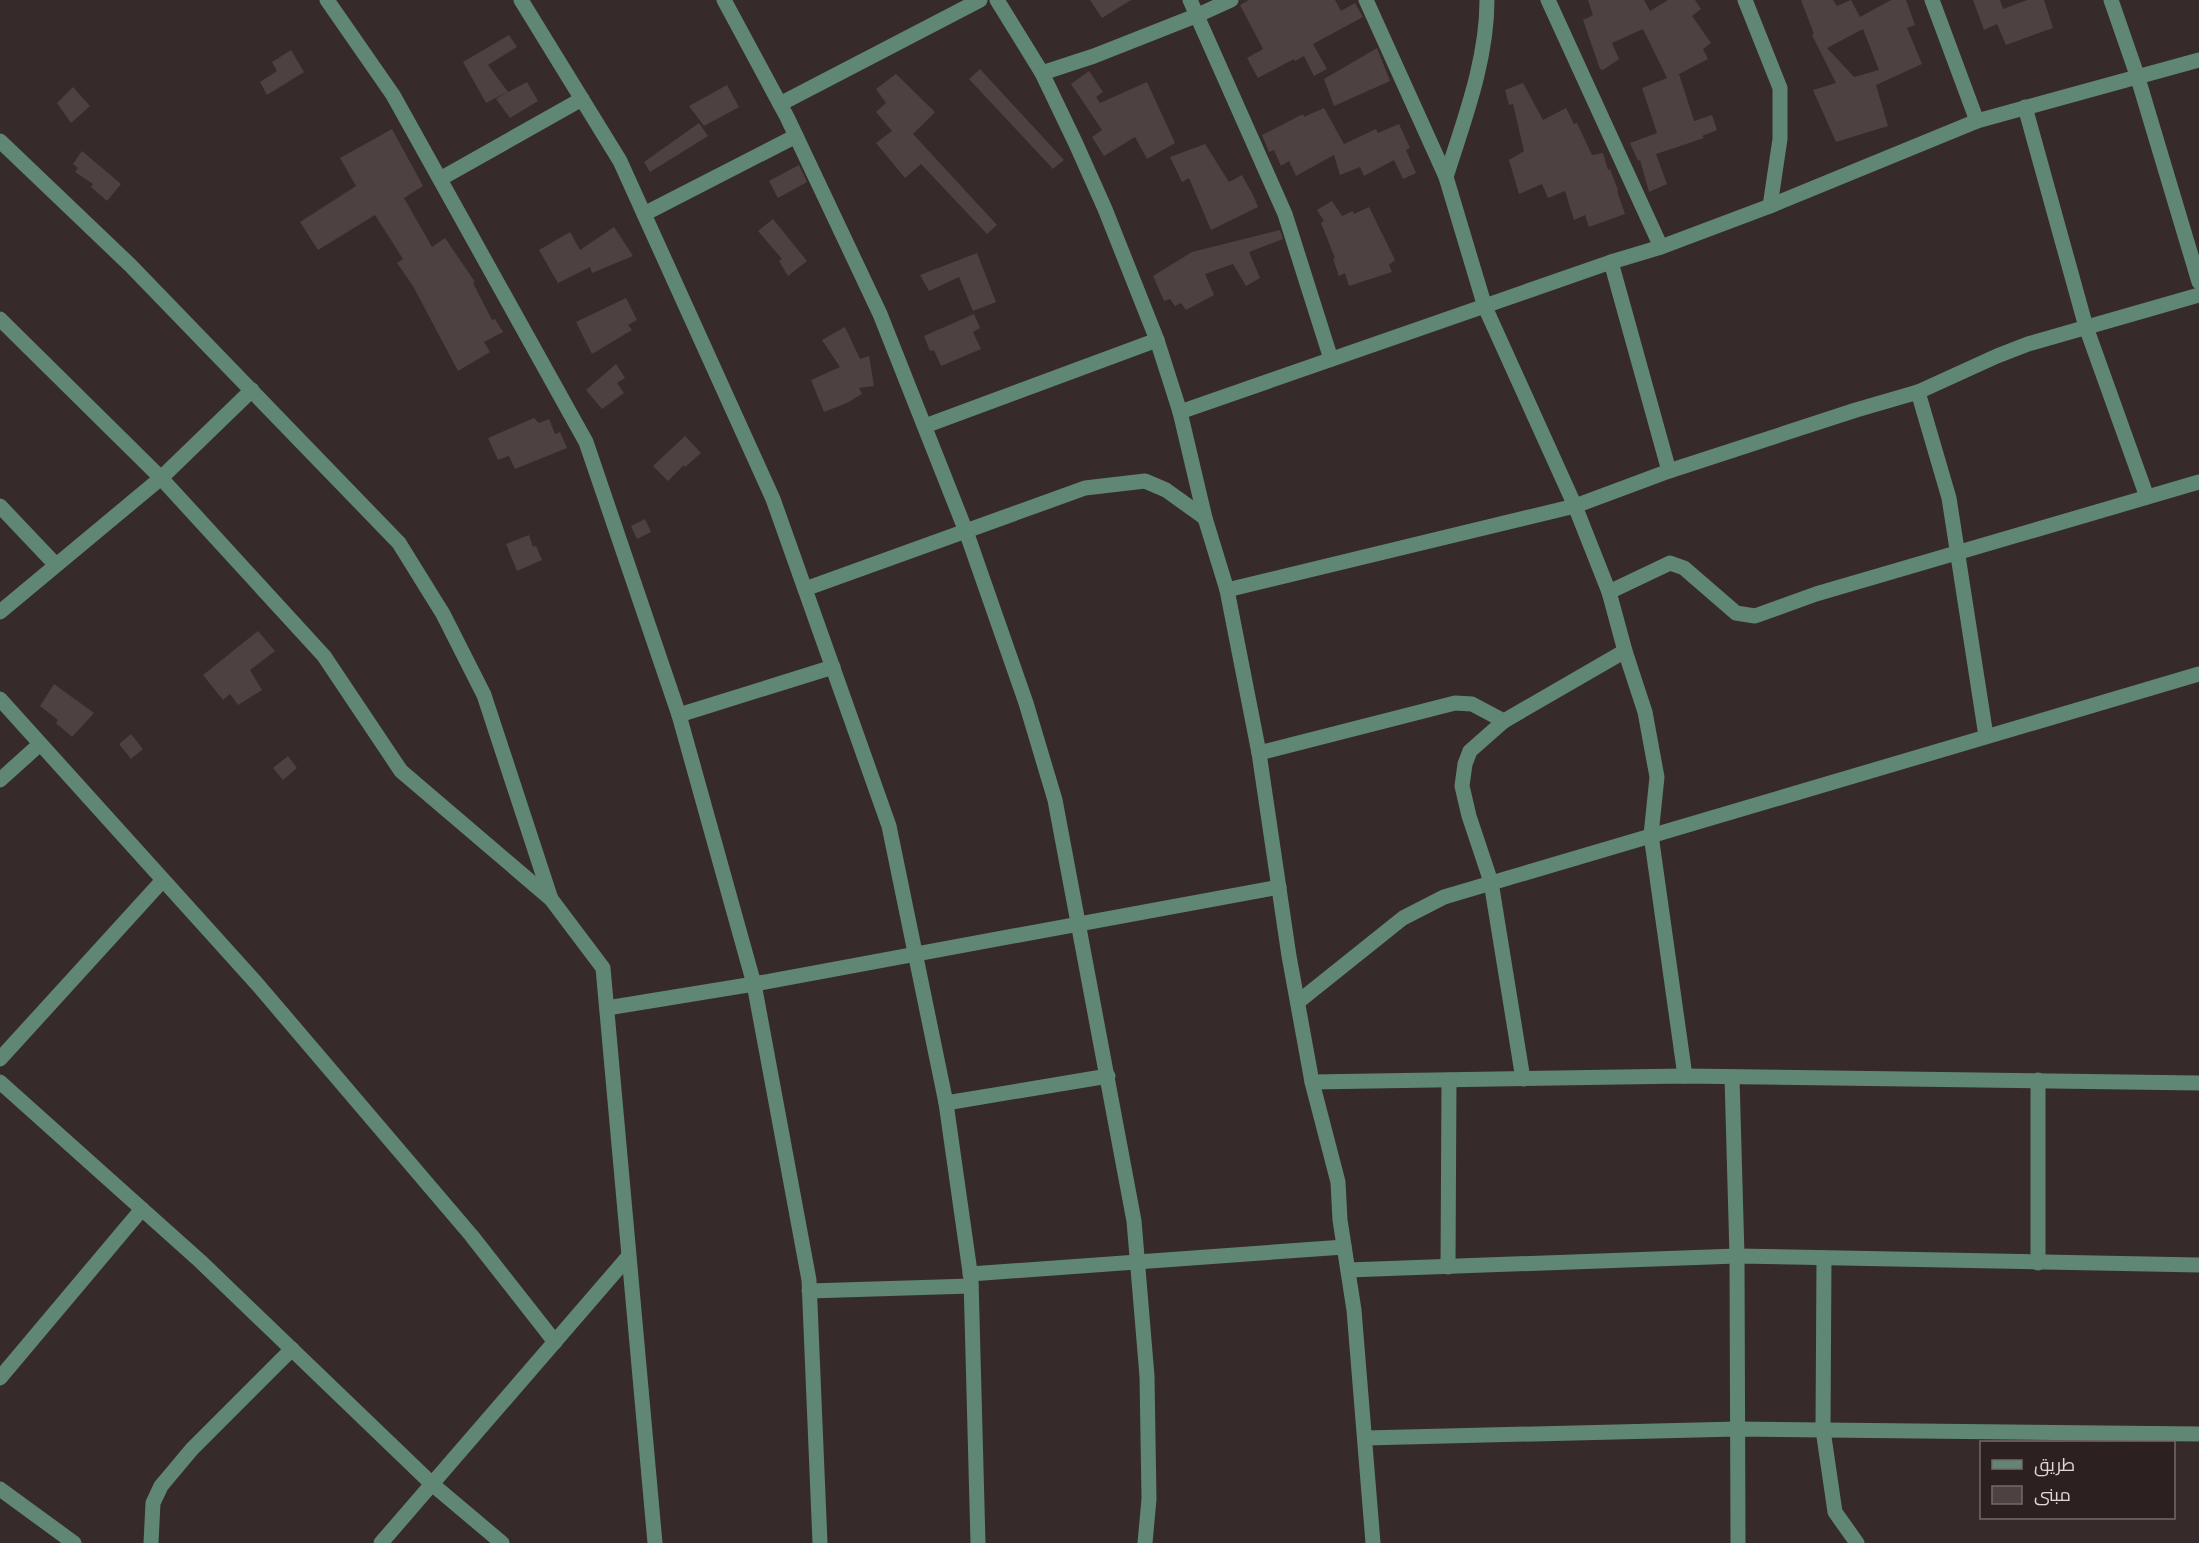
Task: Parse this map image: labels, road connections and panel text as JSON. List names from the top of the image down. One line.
{"legend":["طريق","مبنى"]}
